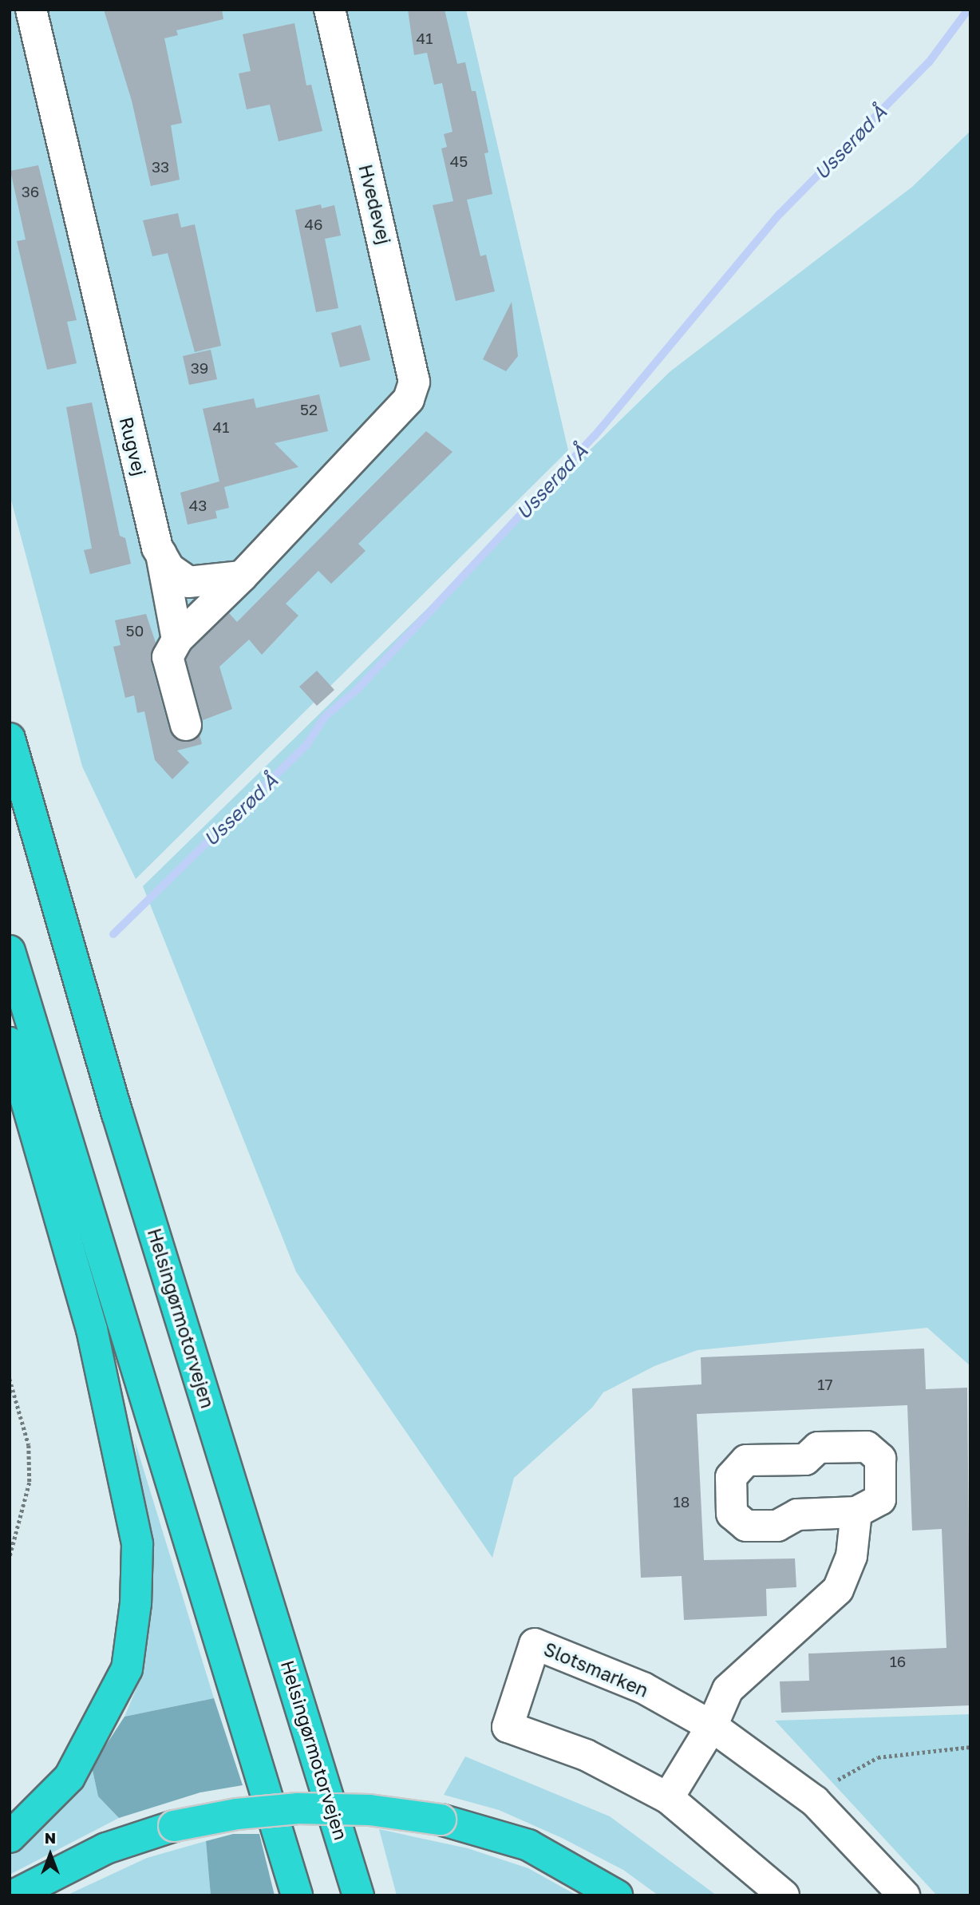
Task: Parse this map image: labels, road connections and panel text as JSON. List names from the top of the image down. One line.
{"streets":{"highway":["Helsingørmotorvejen"],"street":["Hvedevej","Rugvej","Slotsmarken"]},"crossings":[["Hvedevej","Rugvej"]],"water":["Usserød Å"],"house_numbers":["41","45","33","36","46","39","52","41","43","50","17","18","16"],"north":"top"}
